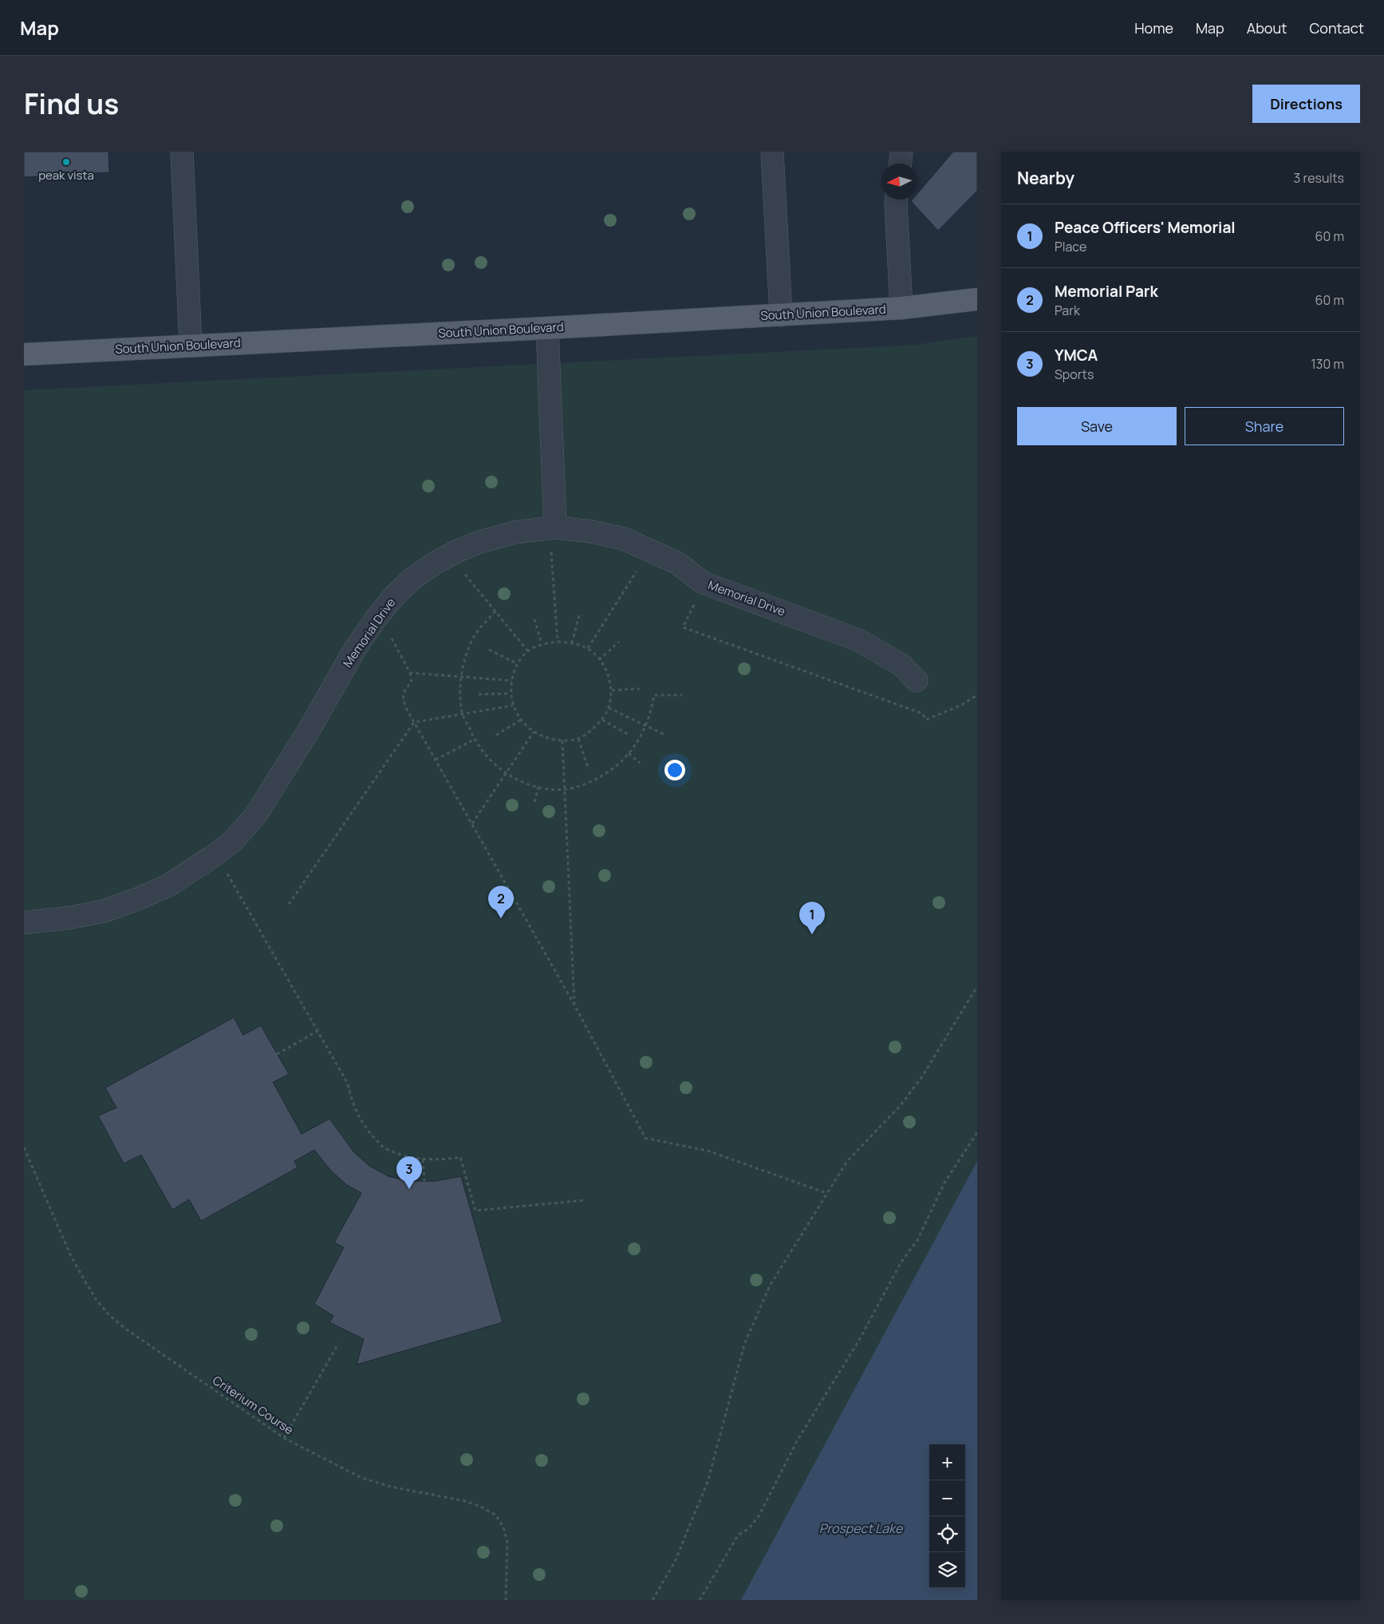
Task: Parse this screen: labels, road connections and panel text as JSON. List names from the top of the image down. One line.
{"streets":{"main road":["South Union Boulevard"],"street":["Memorial Drive"],"path":["Criterium Course"]},"water":["Prospect Lake"],"places":["peak vista"],"north":"left","page":{"header":"Map","nav":["Home","Map","About","Contact"],"title":"Find us","buttons":["Directions",["Save","Share"]],"heading":["Nearby","3 results"],"list":[{"mark":"1","name":"Peace Officers' Memorial","note":"Place","value":"60 m"},{"mark":"2","name":"Memorial Park","note":"Park","value":"60 m"},{"mark":"3","name":"YMCA","note":"Sports","value":"130 m"}],"pins":["2","1","3"],"map_buttons":["+","−"]}}
